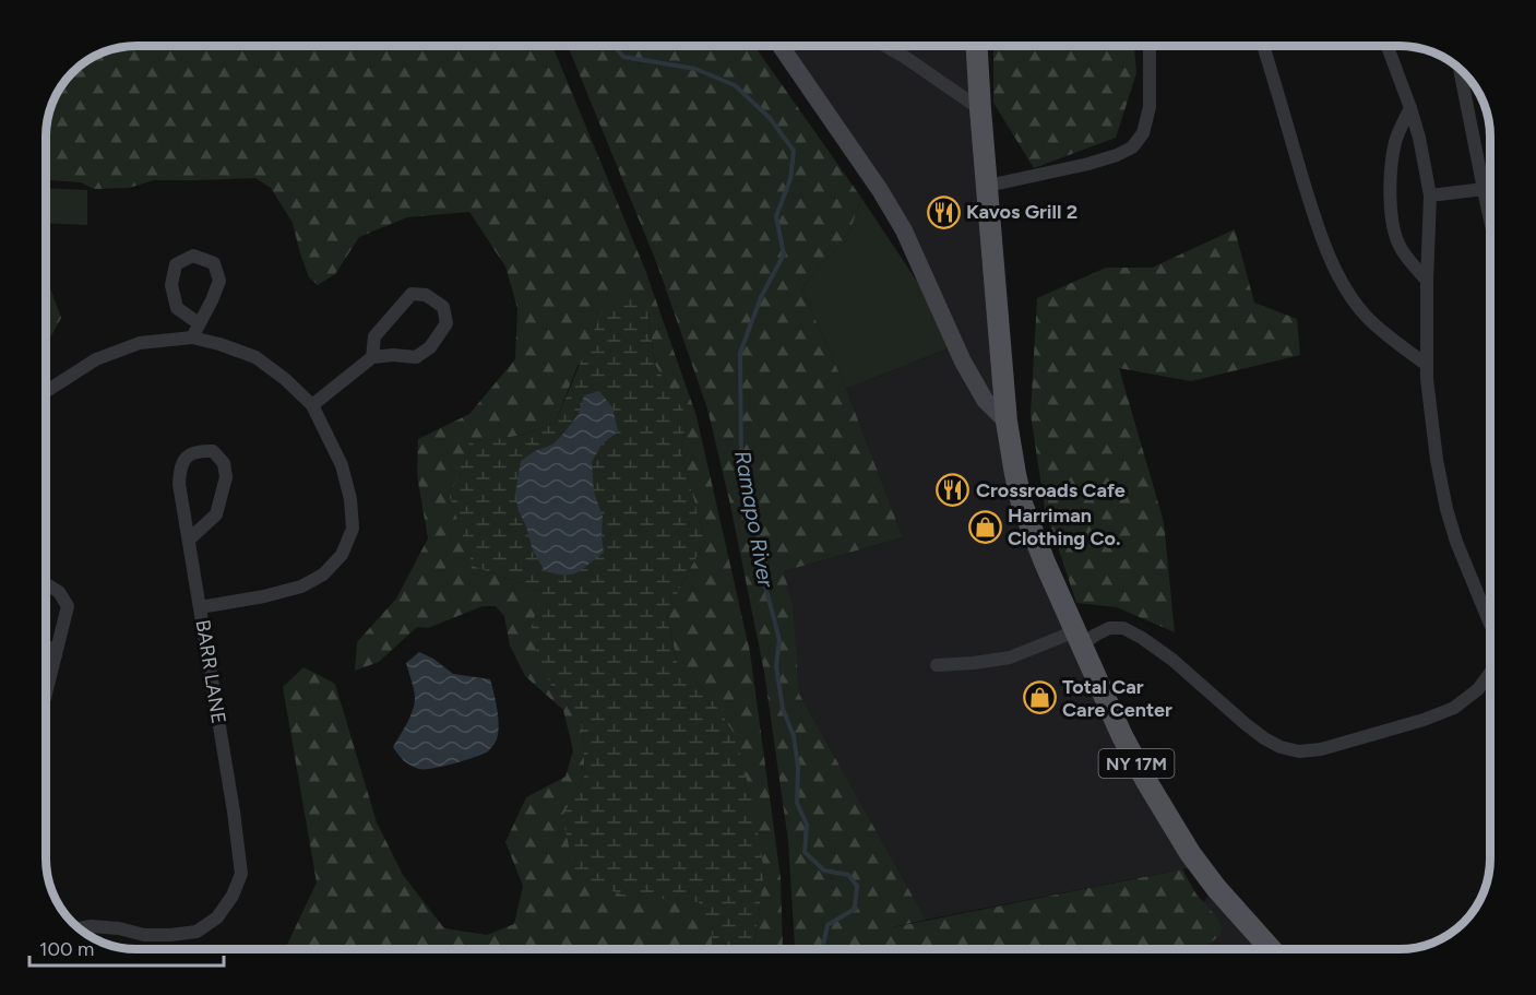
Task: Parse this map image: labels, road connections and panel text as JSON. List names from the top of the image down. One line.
{"streets":{"main road":["NY 17M"],"street":["BARR LANE"]},"water":["Ramapo River"],"places":{"restaurant":["Kavos Grill 2","Crossroads Cafe"],"shop":["Harriman Clothing Co.","Total Car Care Center"]},"scale_bar":"100 m"}
